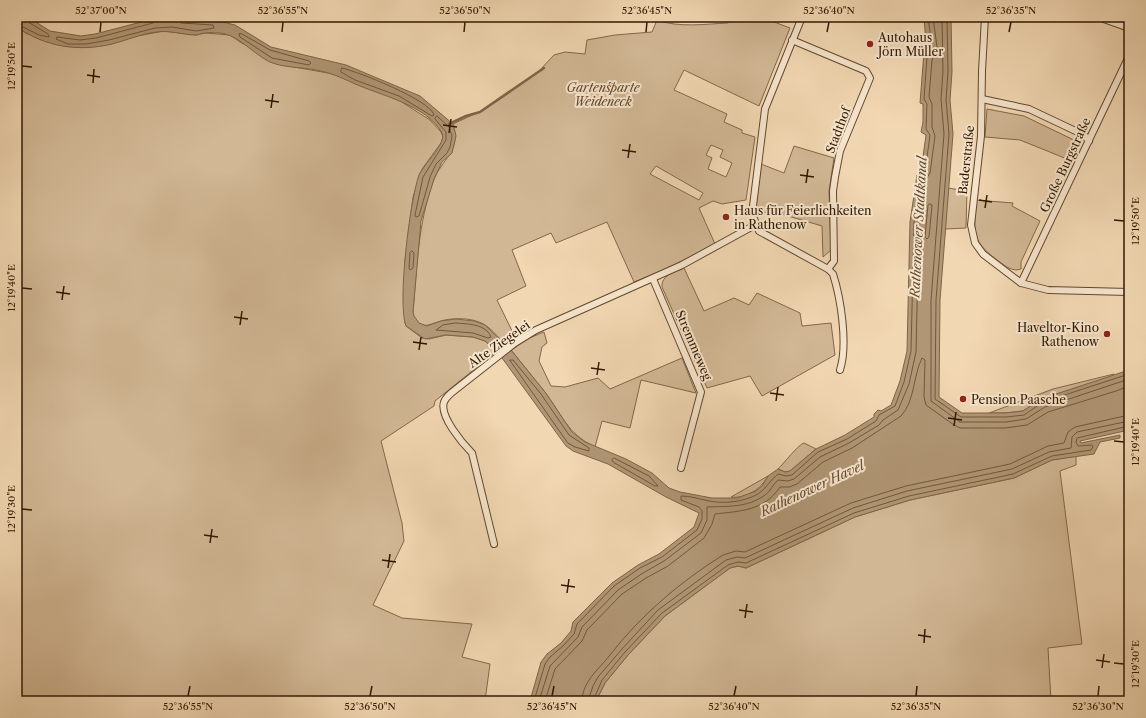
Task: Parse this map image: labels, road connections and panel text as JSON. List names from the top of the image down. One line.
{"streets":{"street":["Stadthof","Baderstraße","Große Burgstraße","Alte Ziegelei","Stremmeweg"]},"crossings":[["Baderstraße","Große Burgstraße"],["Alte Ziegelei","Stremmeweg"]],"water":["Rathenower Stadtkanal","Rathenower Havel"],"parks":["Gartensparte Weideneck"],"places":["Autohaus Jörn Müller","Haus für Feierlichkeiten in Rathenow","Haveltor-Kino Rathenow","Pension Paasche"],"coordinates":["52°37'00\"N","52°36'55\"N","52°36'50\"N","52°36'45\"N","52°36'40\"N","52°36'35\"N","12°19'50\"E","12°19'40\"E","12°19'30\"E","52°36'30\"N"]}
